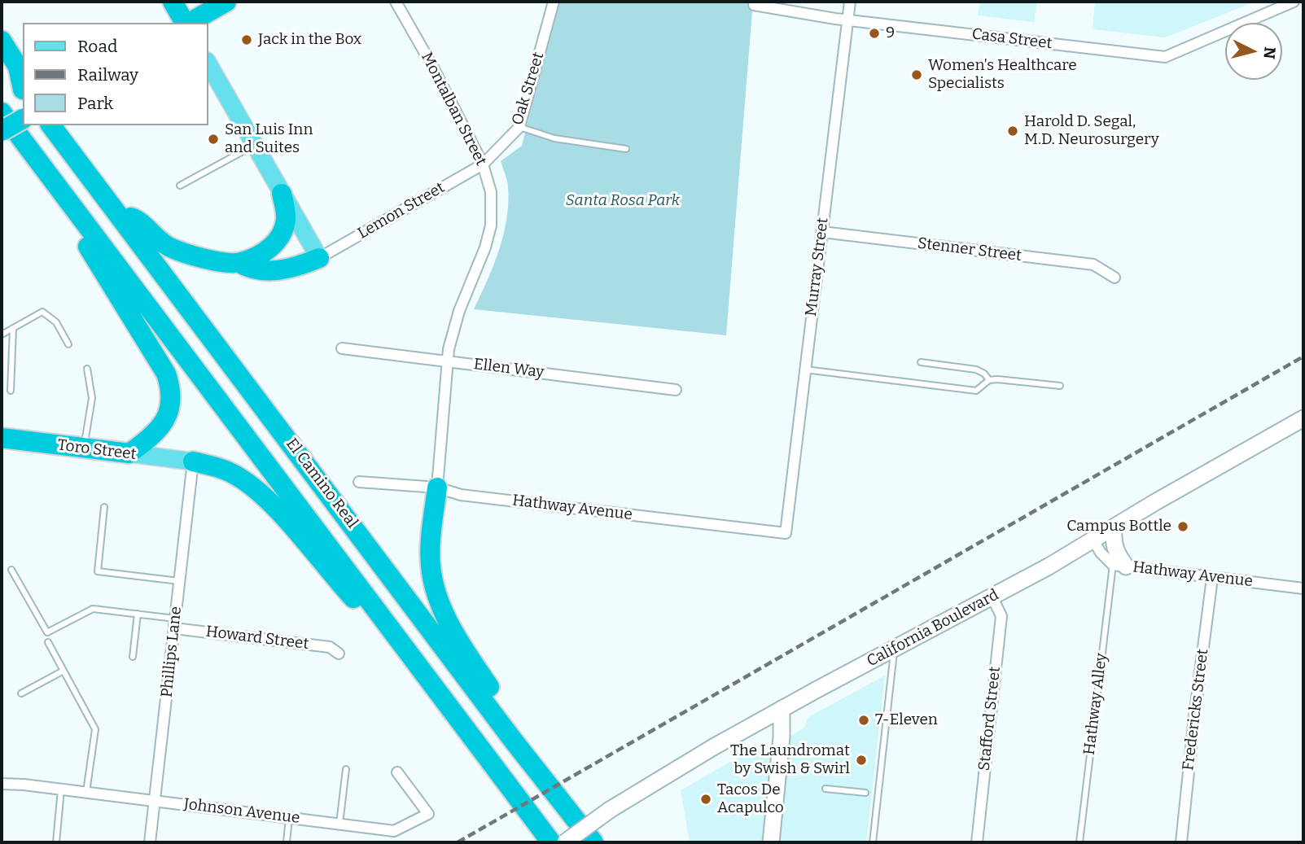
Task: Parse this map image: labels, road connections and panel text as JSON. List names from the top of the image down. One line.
{"streets":{"highway":["Toro Street","El Camino Real"],"street":["Casa Street","Oak Street","Montalban Street","Lemon Street","Stenner Street","Murray Street","Ellen Way","Hathway Avenue","California Boulevard","Howard Street","Phillips Lane","Fredericks Street","Stafford Street","Johnson Avenue"],"lane":["Hathway Alley"]},"crossings":[["Casa Street","Murray Street"],["Oak Street","Montalban Street"],["Oak Street","Lemon Street"],["Montalban Street","Lemon Street"],["Montalban Street","Ellen Way"],["Montalban Street","Hathway Avenue"],["Stenner Street","Murray Street"],["Murray Street","Hathway Avenue"],["Toro Street","Phillips Lane"],["Hathway Avenue","California Boulevard"],["Hathway Avenue","Hathway Alley"],["Hathway Avenue","Fredericks Street"],["California Boulevard","Stafford Street"],["Howard Street","Phillips Lane"],["Phillips Lane","Johnson Avenue"]],"parks":["Santa Rosa Park"],"places":["9","Jack in the Box","Women's Healthcare Specialists","Harold D. Segal, M.D. Neurosurgery","San Luis Inn and Suites","Campus Bottle","7-Eleven","The Laundromat by Swish & Swirl","Tacos De Acapulco"],"legend":["Road","Railway","Park"],"north":"right"}
